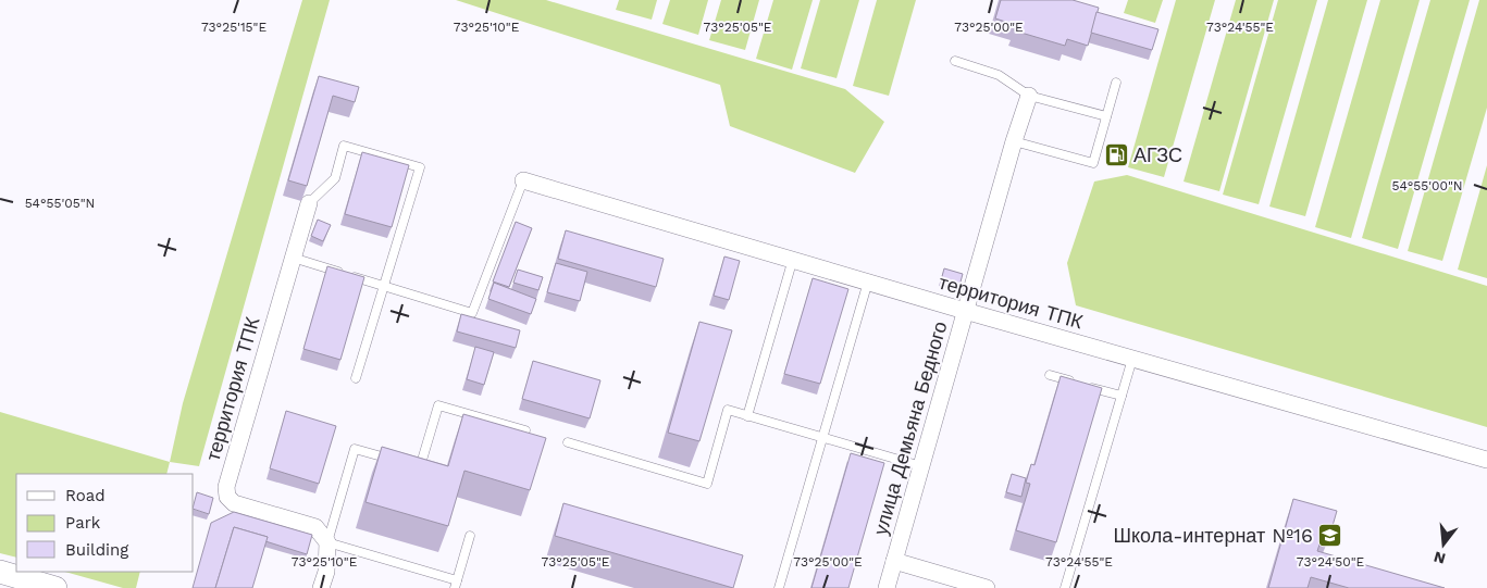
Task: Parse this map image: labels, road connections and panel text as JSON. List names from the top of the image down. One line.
{"streets":{"street":["территория ТПК","улица Демьяна Бедного"]},"crossings":[["территория ТПК","улица Демьяна Бедного"]],"places":{"fuel station":["АГЗС"],"school or university":["Школа-интернат №16"]},"legend":["Road","Park","Building"],"north":"bottom","coordinates":["73°25'15\"E","73°25'10\"E","73°25'05\"E","73°25'00\"E","73°24'55\"E","54°55'00\"N","54°55'05\"N","73°24'50\"E"]}
